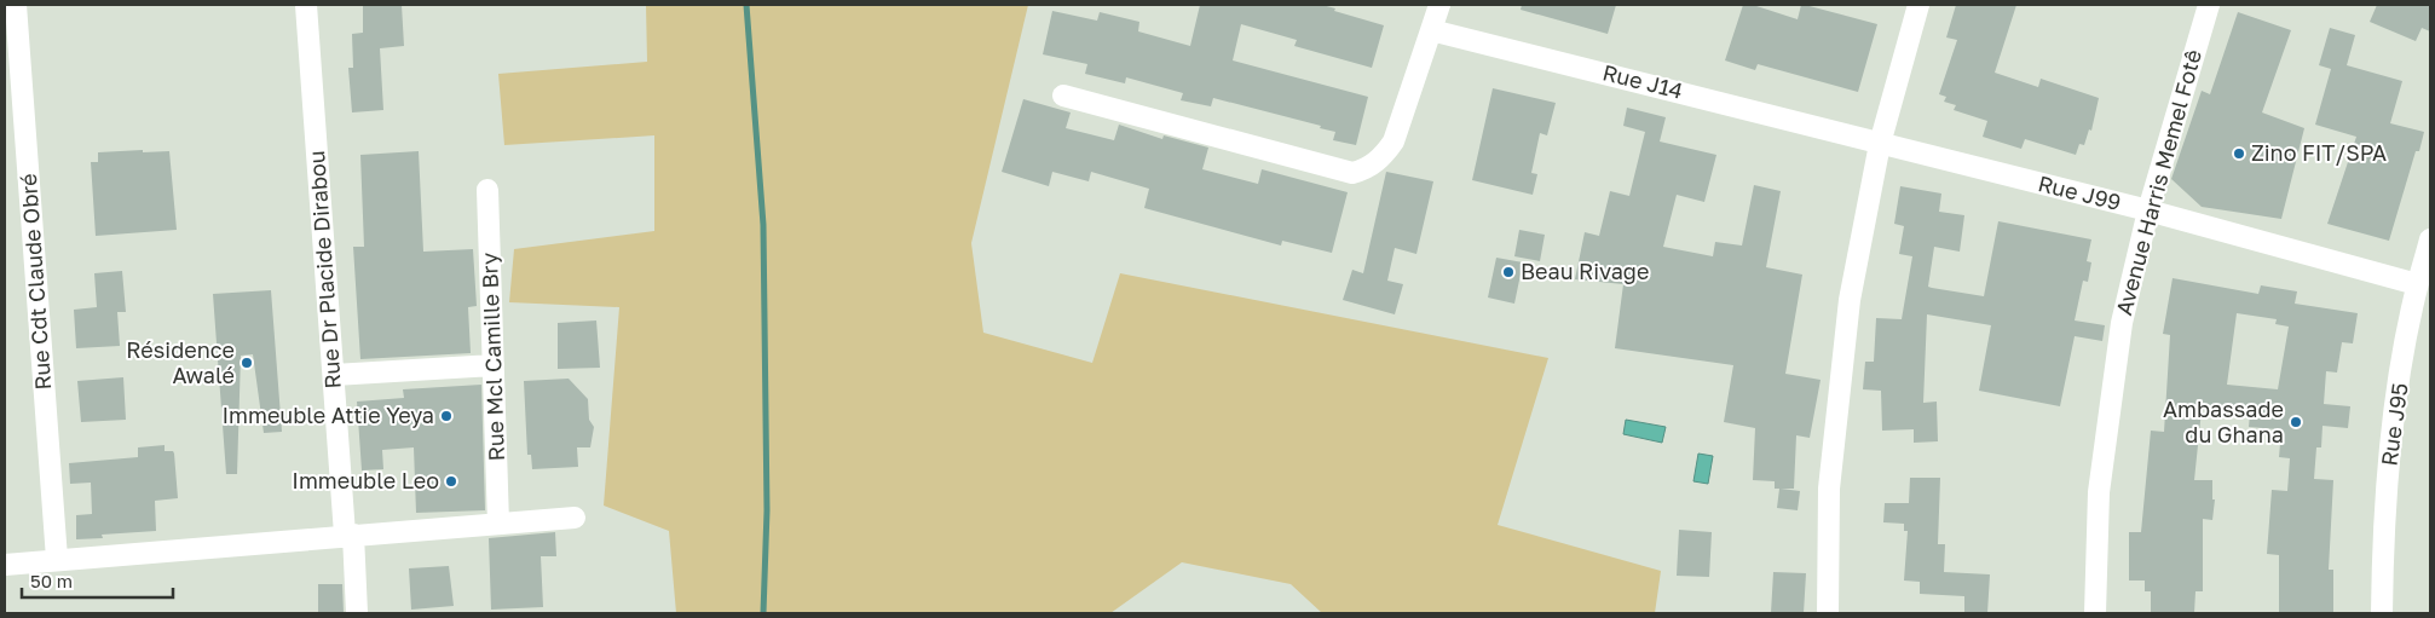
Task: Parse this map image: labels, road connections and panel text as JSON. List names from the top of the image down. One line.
{"streets":{"street":["Rue J14","Avenue Harris Memel Fotê","Rue J99","Rue Dr Placide Dirabou","Rue Cdt Claude Obré","Rue Mcl Camille Bry","Rue J95"]},"crossings":[["Rue J14","Rue J99"],["Avenue Harris Memel Fotê","Rue J99"],["Rue J99","Rue J95"]],"places":["Zino FIT/SPA","Beau Rivage","Résidence Awalé","Immeuble Attie Yeya","Ambassade du Ghana","Immeuble Leo"],"scale_bar":"50 m"}
